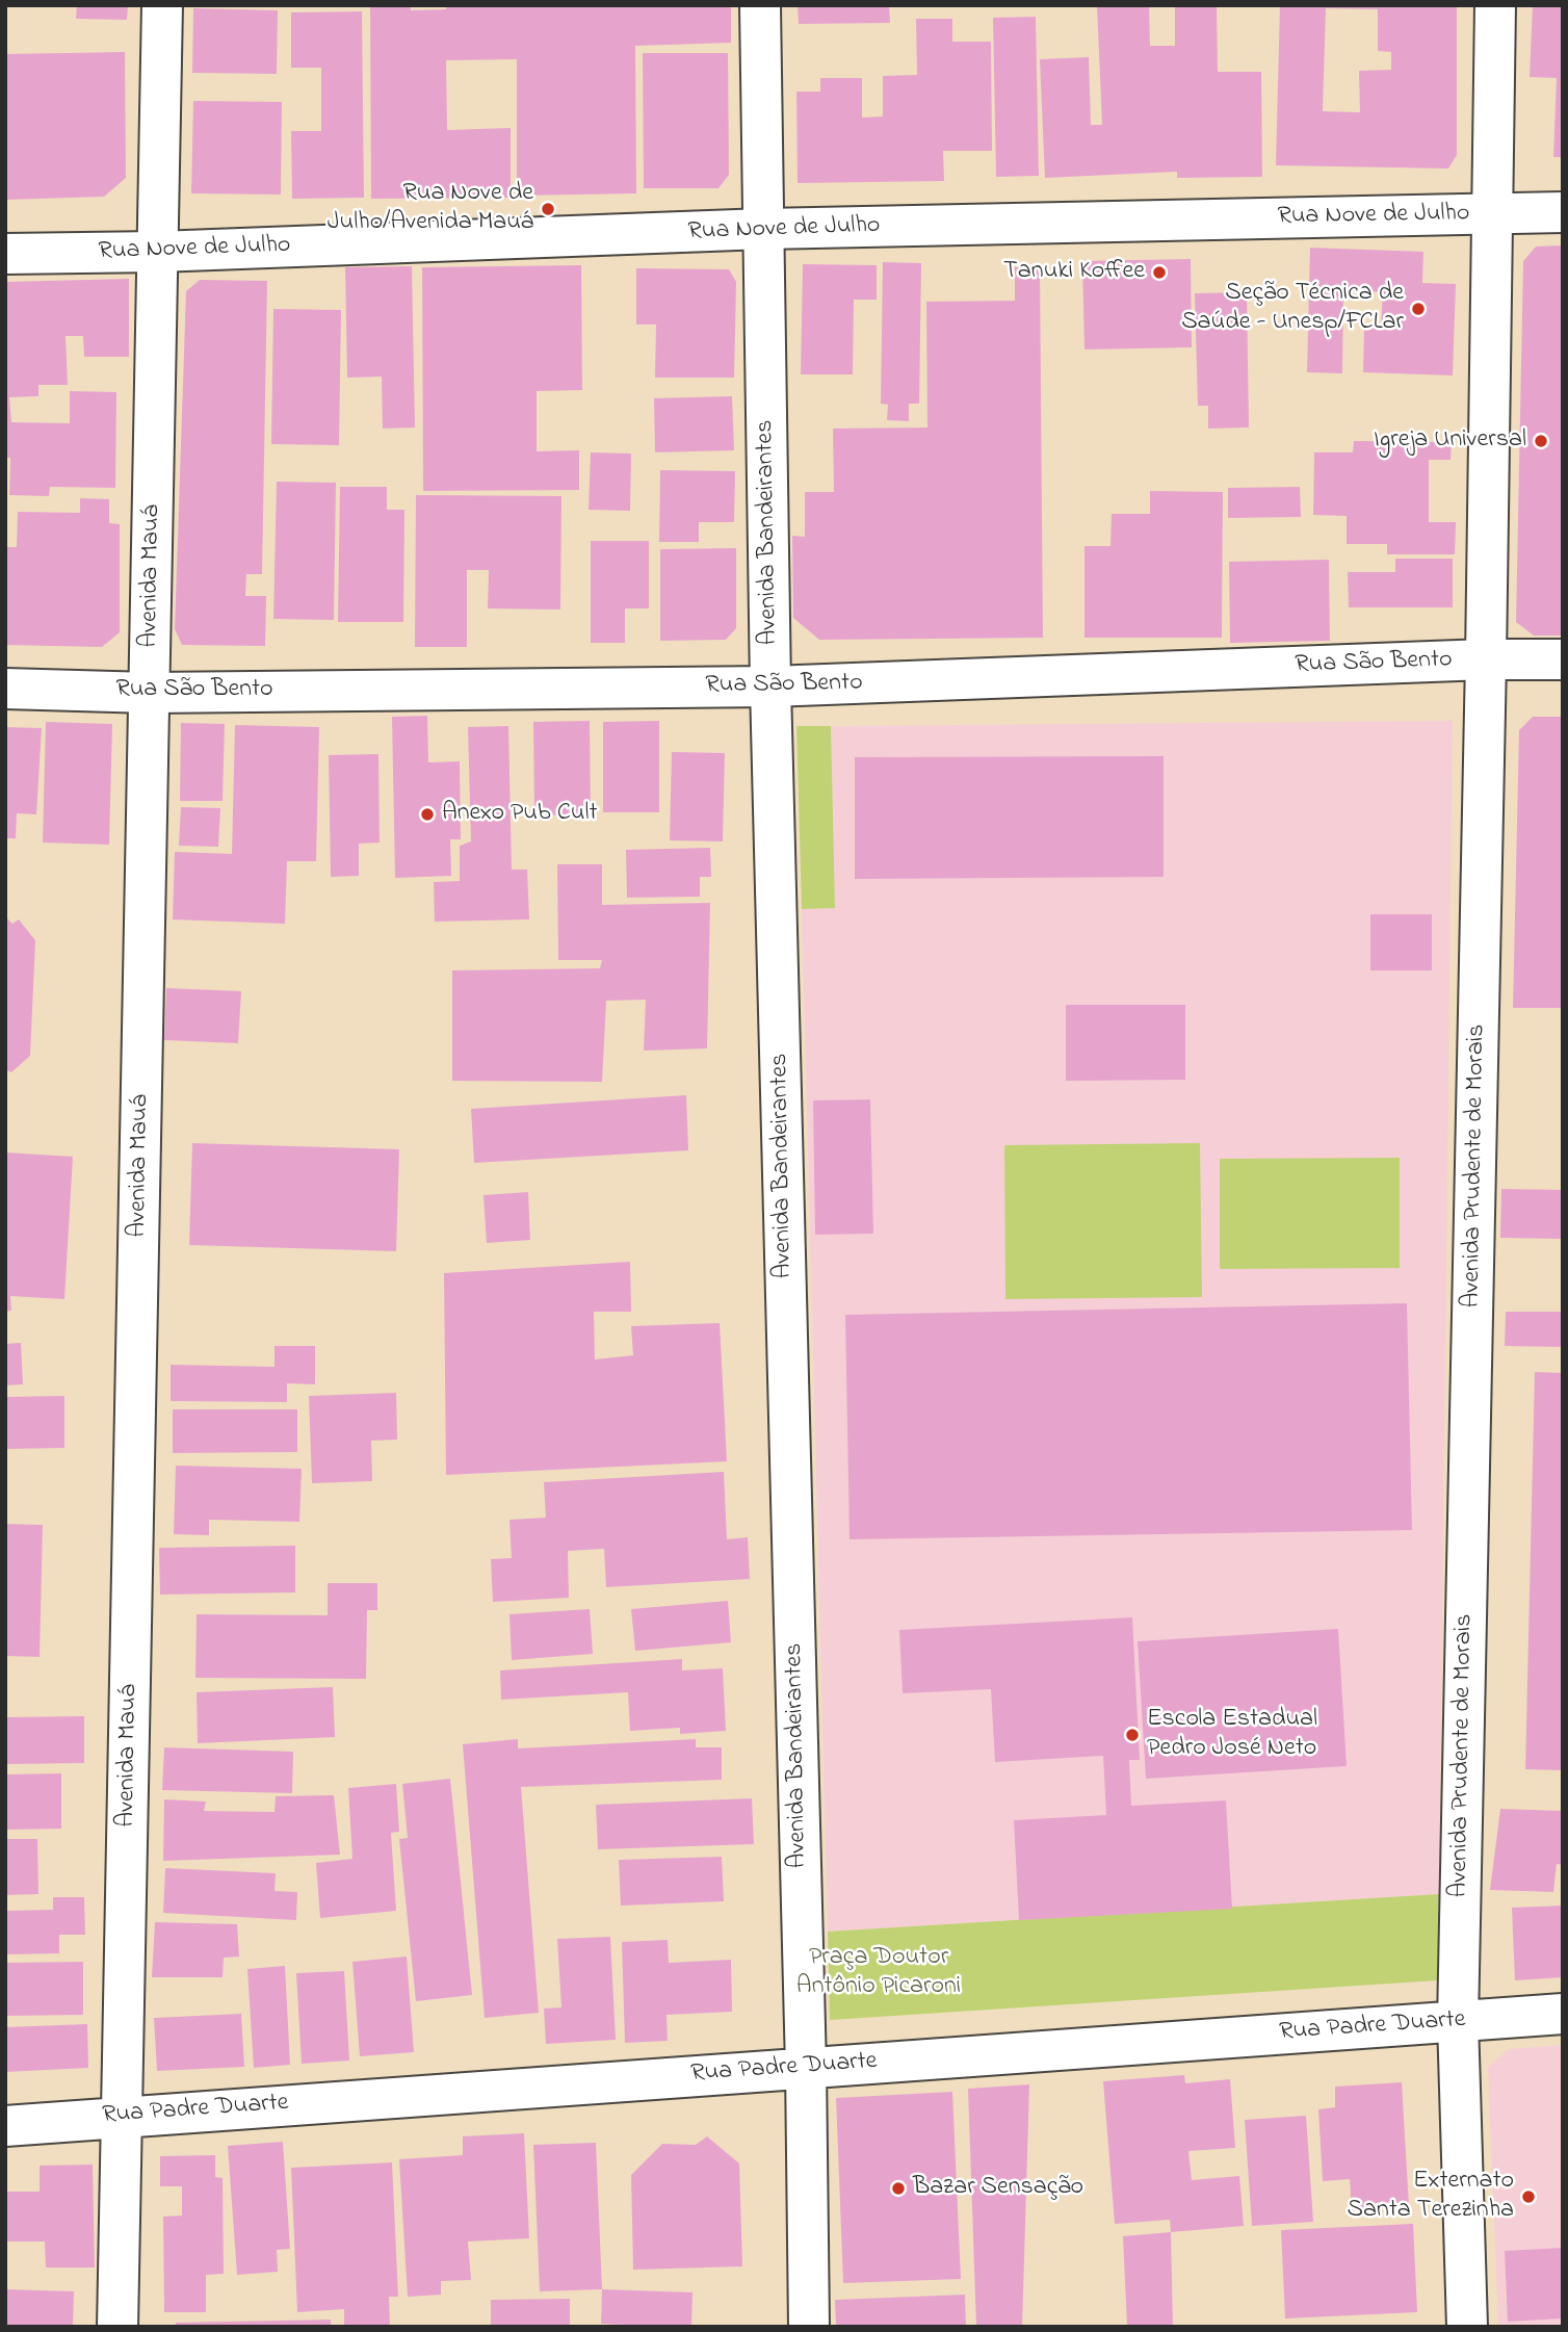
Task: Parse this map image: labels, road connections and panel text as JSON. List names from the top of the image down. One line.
{"streets":{"street":["Rua Nove de Julho","Avenida Bandeirantes","Avenida Mauá","Rua São Bento","Avenida Prudente de Morais","Rua Padre Duarte"]},"crossings":[["Rua Nove de Julho","Avenida Bandeirantes"],["Rua Nove de Julho","Avenida Mauá"],["Rua Nove de Julho","Avenida Prudente de Morais"],["Avenida Bandeirantes","Rua São Bento"],["Avenida Bandeirantes","Rua Padre Duarte"],["Avenida Mauá","Rua São Bento"],["Avenida Mauá","Rua Padre Duarte"],["Rua São Bento","Avenida Prudente de Morais"],["Avenida Prudente de Morais","Rua Padre Duarte"]],"parks":["Praça Doutor Antônio Picaroni"],"places":["Rua Nove de Julho/Avenida Mauá","Tanuki Koffee","Seção Técnica de Saúde - Unesp/FCLar","Igreja Universal","Anexo Pub Cult","Escola Estadual Pedro José Neto","Bazar Sensação","Externato Santa Terezinha"]}
